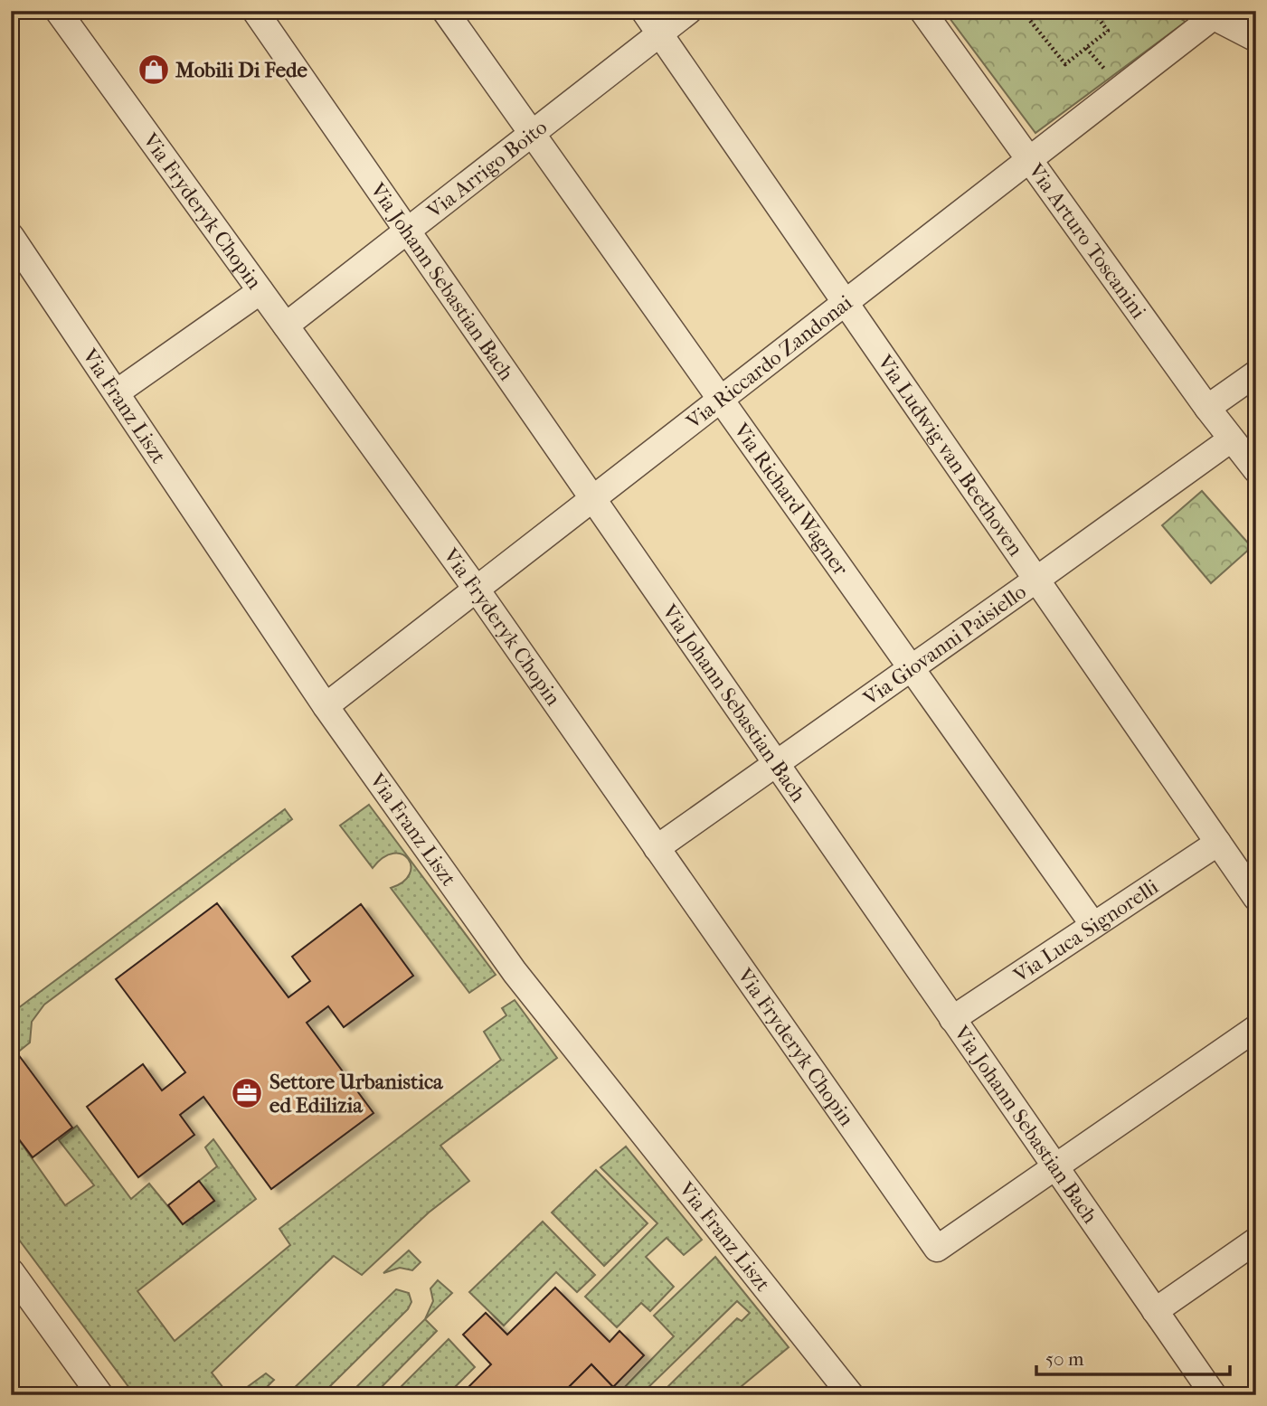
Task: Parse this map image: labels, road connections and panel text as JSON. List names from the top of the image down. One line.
{"streets":{"street":["Via Arrigo Boito","Via Fryderyk Chopin","Via Arturo Toscanini","Via Johann Sebastian Bach","Via Riccardo Zandonai","Via Franz Liszt","Via Ludwig van Beethoven","Via Richard Wagner","Via Giovanni Paisiello","Via Luca Signorelli"]},"crossings":[["Via Arrigo Boito","Via Fryderyk Chopin"],["Via Arrigo Boito","Via Johann Sebastian Bach"],["Via Arrigo Boito","Via Ludwig van Beethoven"],["Via Arrigo Boito","Via Richard Wagner"],["Via Fryderyk Chopin","Via Johann Sebastian Bach"],["Via Fryderyk Chopin","Via Riccardo Zandonai"],["Via Fryderyk Chopin","Via Giovanni Paisiello"],["Via Arturo Toscanini","Via Riccardo Zandonai"],["Via Arturo Toscanini","Via Giovanni Paisiello"],["Via Johann Sebastian Bach","Via Riccardo Zandonai"],["Via Johann Sebastian Bach","Via Giovanni Paisiello"],["Via Johann Sebastian Bach","Via Luca Signorelli"],["Via Riccardo Zandonai","Via Franz Liszt"],["Via Riccardo Zandonai","Via Ludwig van Beethoven"],["Via Riccardo Zandonai","Via Richard Wagner"],["Via Ludwig van Beethoven","Via Giovanni Paisiello"],["Via Ludwig van Beethoven","Via Luca Signorelli"],["Via Richard Wagner","Via Giovanni Paisiello"],["Via Richard Wagner","Via Luca Signorelli"]],"places":{"shop":["Mobili Di Fede"],"office":["Settore Urbanistica ed Edilizia"]},"scale_bar":"50 m"}
